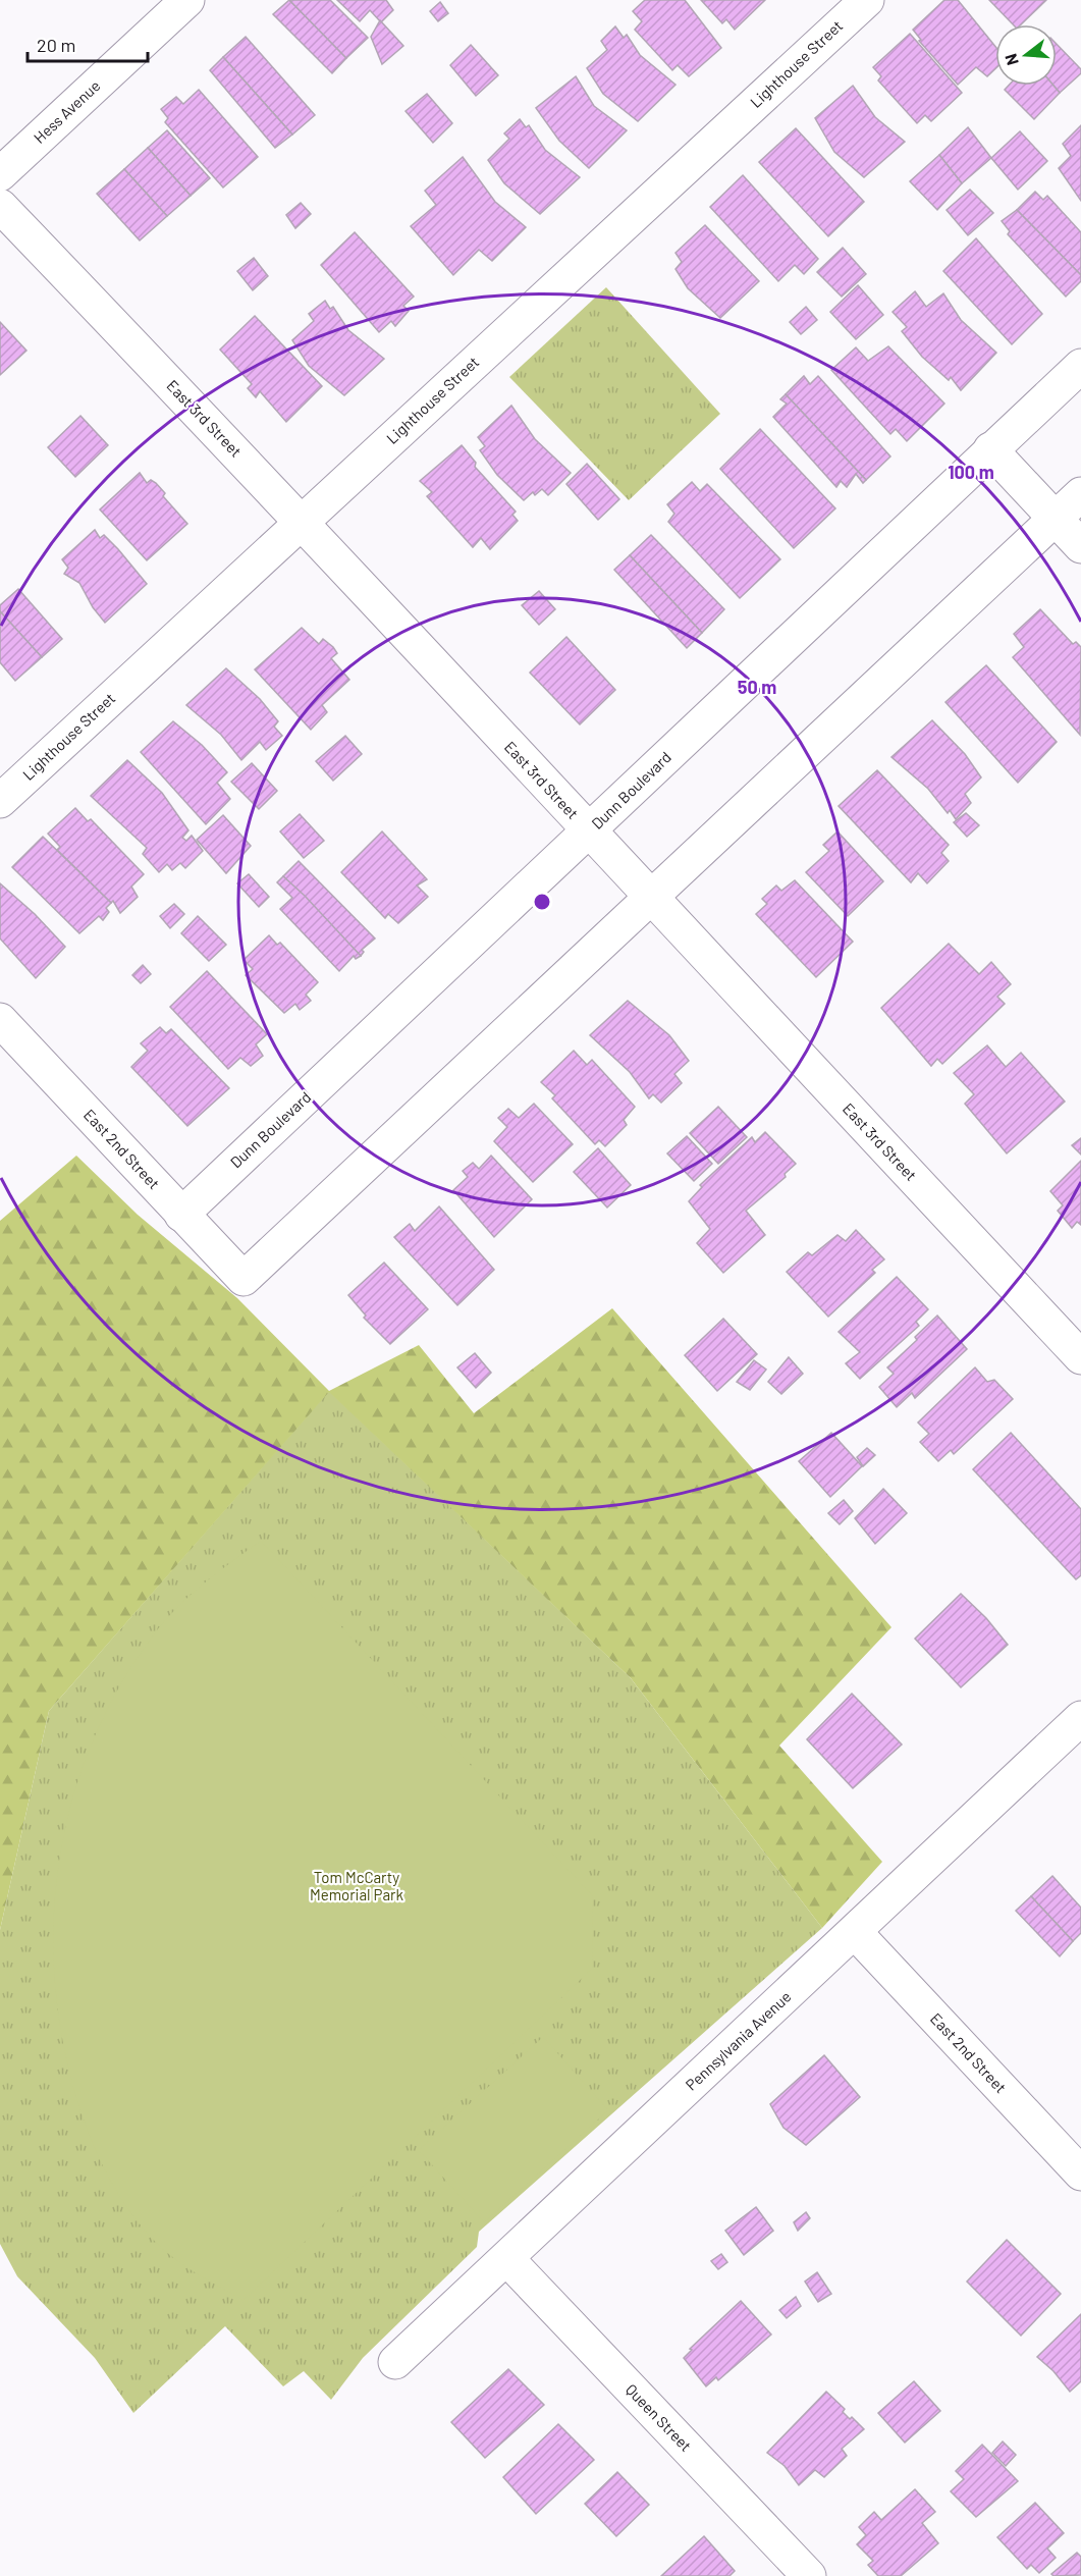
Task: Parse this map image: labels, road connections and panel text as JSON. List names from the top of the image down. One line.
{"streets":{"street":["Lighthouse Street","Hess Avenue","East 3rd Street","Dunn Boulevard","East 2nd Street","Pennsylvania Avenue","Queen Street"]},"crossings":[["Lighthouse Street","East 3rd Street"],["East 3rd Street","Dunn Boulevard"],["East 3rd Street","East 2nd Street"],["Dunn Boulevard","East 2nd Street"],["East 2nd Street","Pennsylvania Avenue"],["Pennsylvania Avenue","Queen Street"]],"parks":["Tom McCarty Memorial Park"],"scale_bar":"20 m","north":"left","rings":["100 m","50 m"]}
